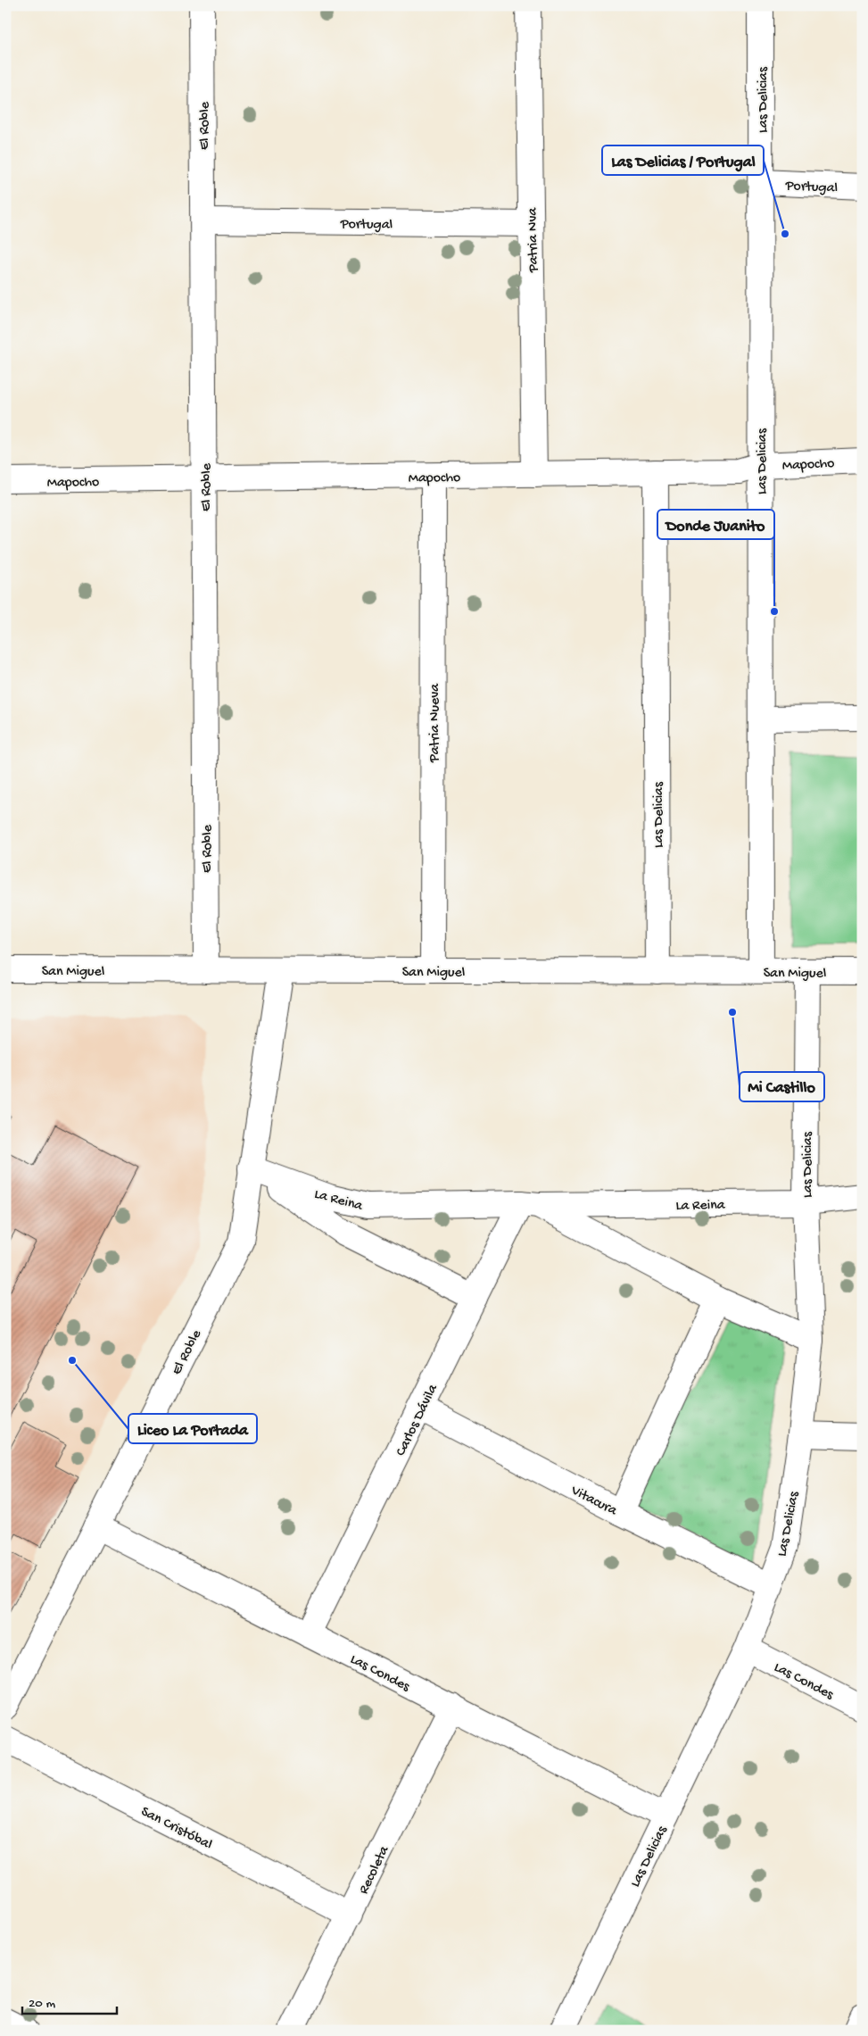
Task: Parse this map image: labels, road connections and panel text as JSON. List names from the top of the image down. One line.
{"streets":{"street":["Las Delicias","El Roble","Portugal","Patria Nva","Mapocho","Patria Nueva","San Miguel","La Reina","Carlos Dávila","Vitacura","Las Condes","San Cristóbal","Recoleta"]},"crossings":[["Las Delicias","Portugal"],["Las Delicias","Mapocho"],["Las Delicias","San Miguel"],["Las Delicias","La Reina"],["Las Delicias","Vitacura"],["Las Delicias","Las Condes"],["El Roble","Portugal"],["El Roble","Mapocho"],["El Roble","San Miguel"],["El Roble","La Reina"],["El Roble","Las Condes"],["Portugal","Patria Nva"],["Patria Nva","Mapocho"],["Mapocho","Patria Nueva"],["Patria Nueva","San Miguel"],["La Reina","Carlos Dávila"],["Carlos Dávila","Vitacura"],["Carlos Dávila","Las Condes"],["Las Condes","Recoleta"],["San Cristóbal","Recoleta"]],"places":["Las Delicias / Portugal","Donde Juanito","Mi Castillo","Liceo La Portada"],"scale_bar":"20 m"}
